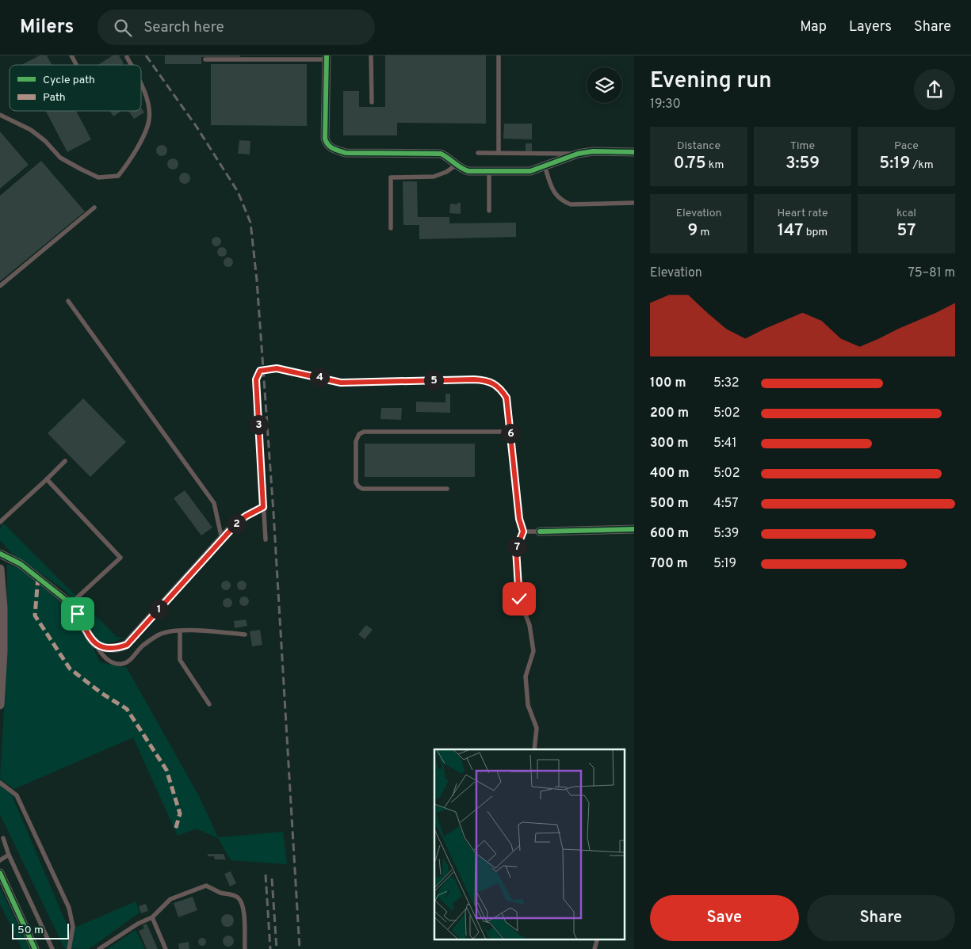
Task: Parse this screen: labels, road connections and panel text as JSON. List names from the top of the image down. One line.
{"legend":["Cycle path","Path"],"scale_bar":"50 m","page":{"header":"Milers","search":"Search here","nav":["Map","Layers","Share"],"heading":["Evening run","19:30"],"stats":[["Distance","0.75 km"],["Time","3:59"],["Pace","5:19 /km"],["Elevation","9 m"],["Heart rate","147 bpm"],["kcal","57"]],"chart":["Elevation","75–81 m"],"pins":["4","5","3","6","2","7","1"],"list":[{"name":"100 m","note":"5:32"},{"name":"200 m","note":"5:02"},{"name":"300 m","note":"5:41"},{"name":"400 m","note":"5:02"},{"name":"500 m","note":"4:57"},{"name":"600 m","note":"5:39"},{"name":"700 m","note":"5:19"}],"buttons":["Save","Share"],"scale":"50 m"}}
